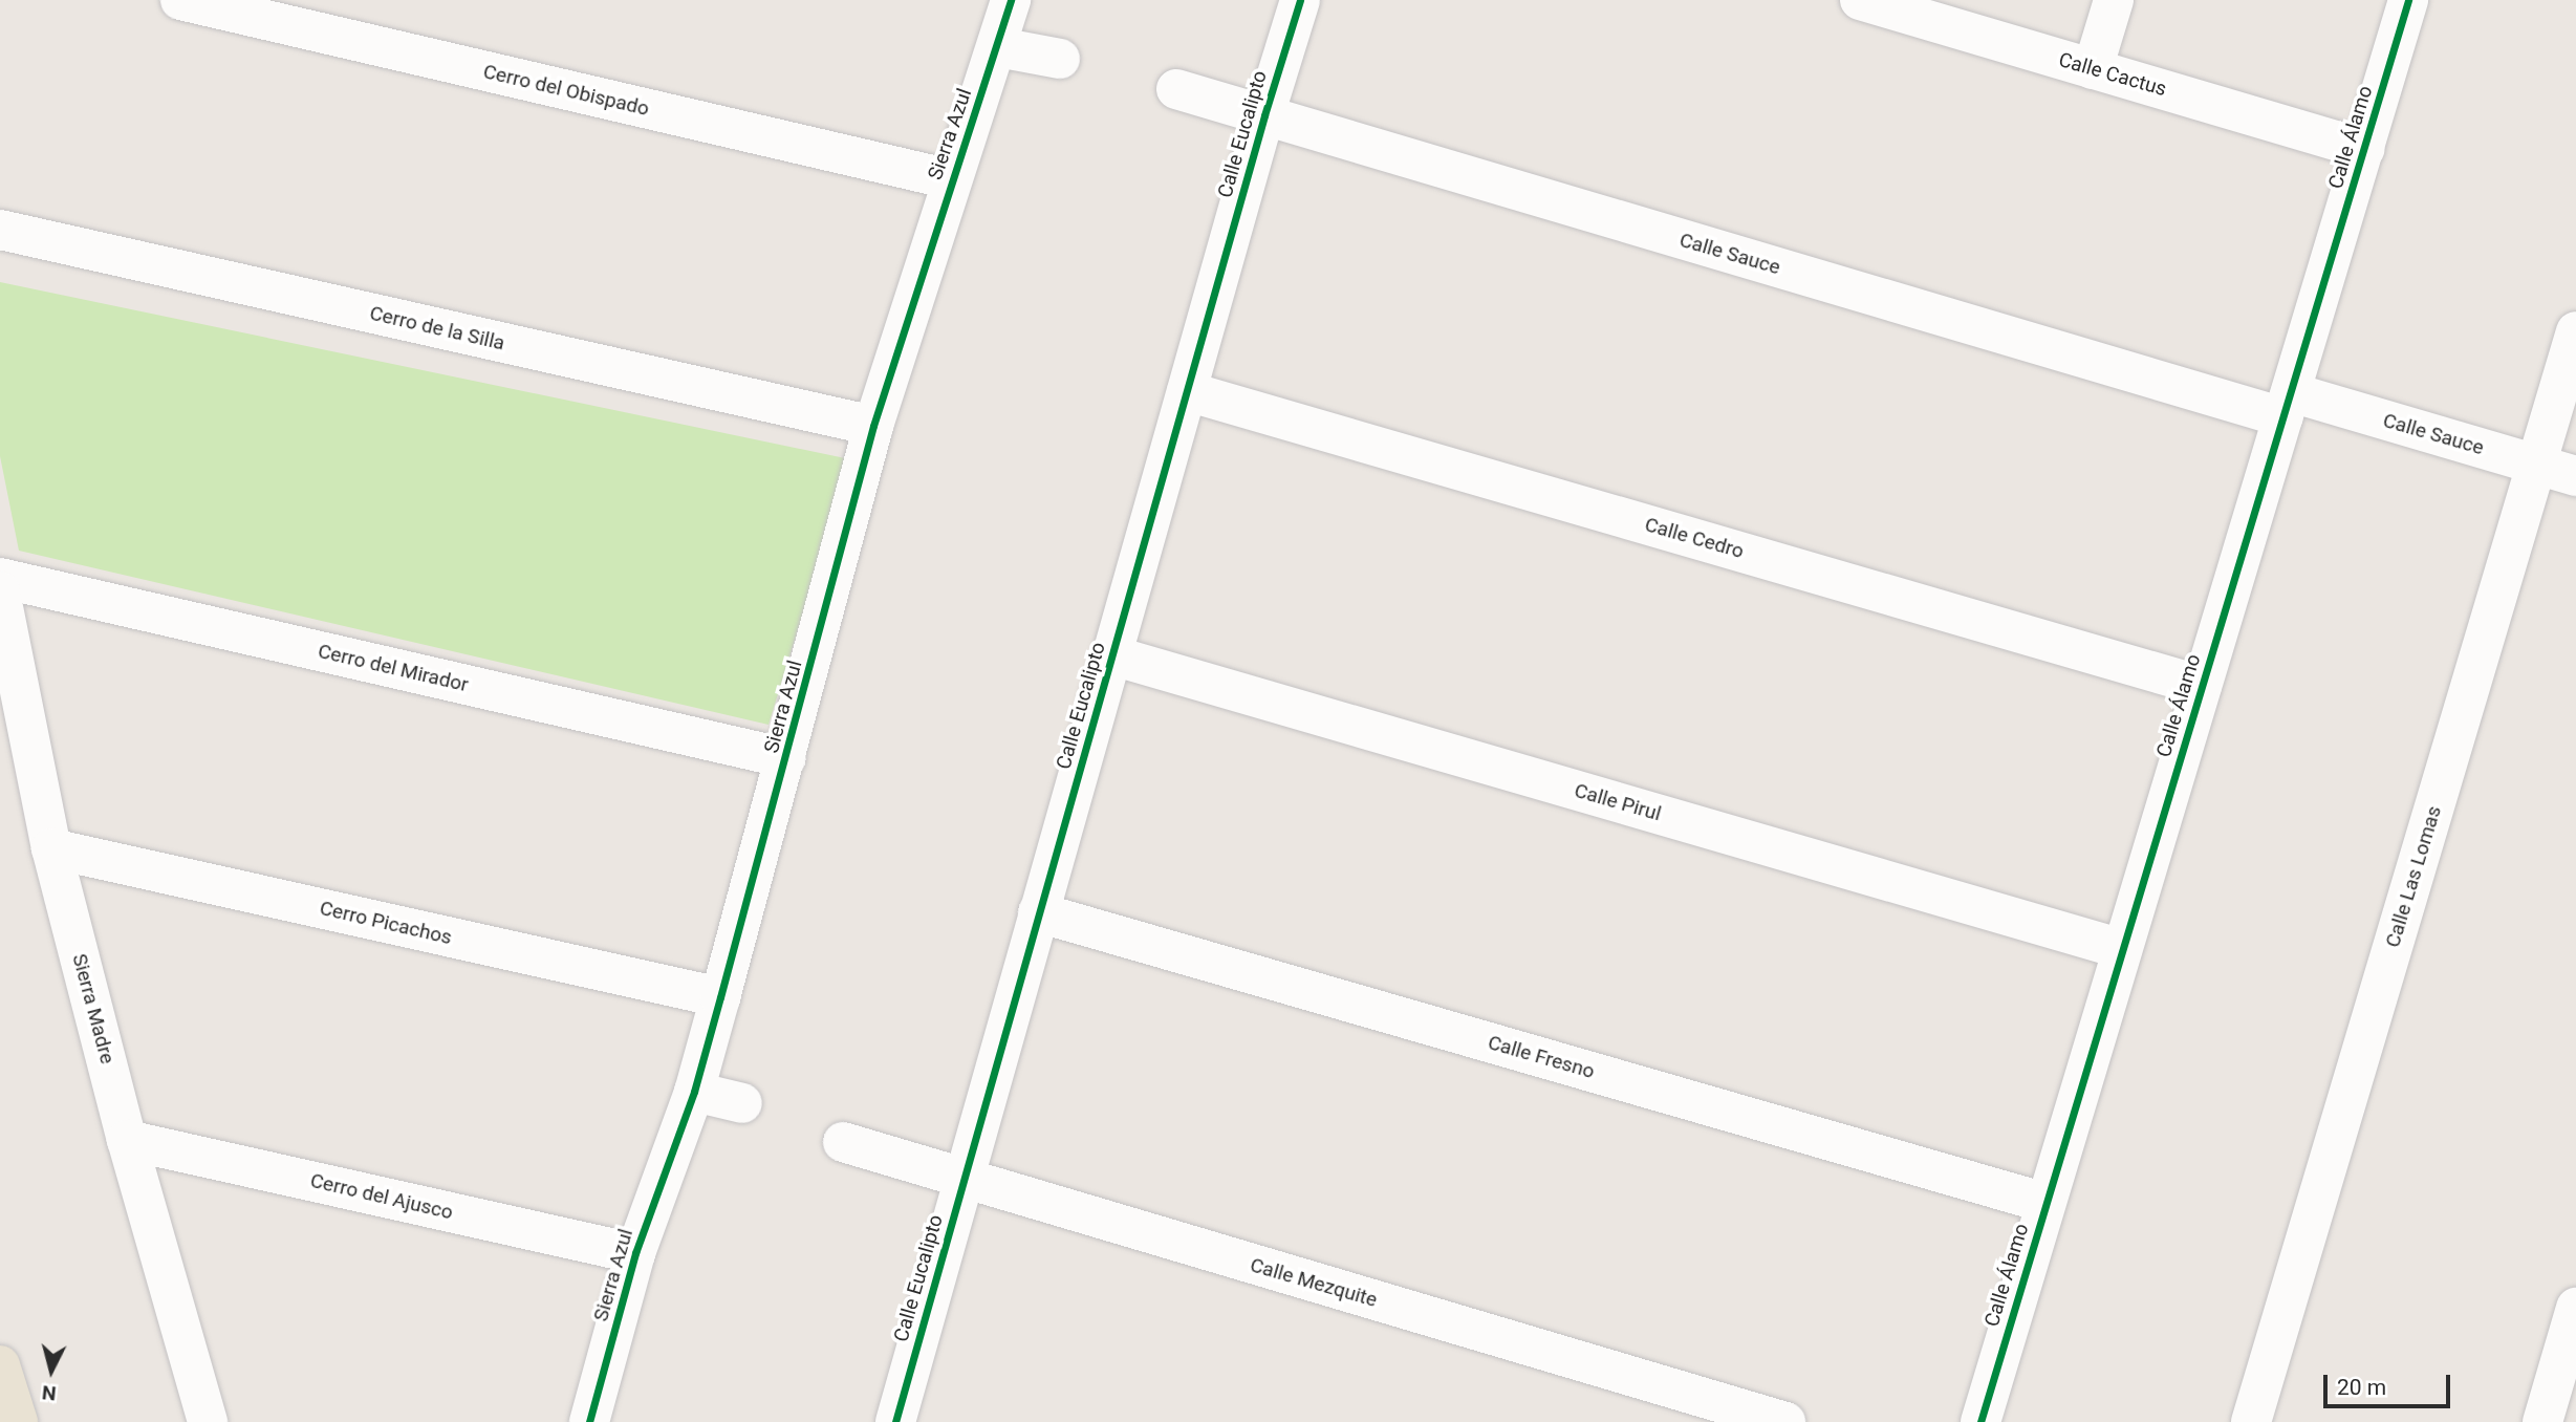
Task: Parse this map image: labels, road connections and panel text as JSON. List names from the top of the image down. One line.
{"streets":{"street":["Calle Cactus","Cerro del Obispado","Sierra Azul","Calle Eucalipto","Calle Álamo","Calle Sauce","Cerro de la Silla","Calle Cedro","Cerro del Mirador","Calle Pirul","Calle Las Lomas","Cerro Picachos","Sierra Madre","Calle Fresno","Cerro del Ajusco","Calle Mezquite"]},"crossings":[["Calle Cactus","Calle Álamo"],["Cerro del Obispado","Sierra Azul"],["Sierra Azul","Cerro de la Silla"],["Sierra Azul","Cerro del Mirador"],["Sierra Azul","Cerro Picachos"],["Sierra Azul","Cerro del Ajusco"],["Calle Eucalipto","Calle Sauce"],["Calle Eucalipto","Calle Cedro"],["Calle Eucalipto","Calle Pirul"],["Calle Eucalipto","Calle Fresno"],["Calle Eucalipto","Calle Mezquite"],["Calle Álamo","Calle Sauce"],["Calle Álamo","Calle Cedro"],["Calle Álamo","Calle Pirul"],["Calle Álamo","Calle Fresno"],["Calle Sauce","Calle Las Lomas"],["Cerro Picachos","Sierra Madre"],["Sierra Madre","Cerro del Ajusco"]],"scale_bar":"20 m","north":"bottom"}
